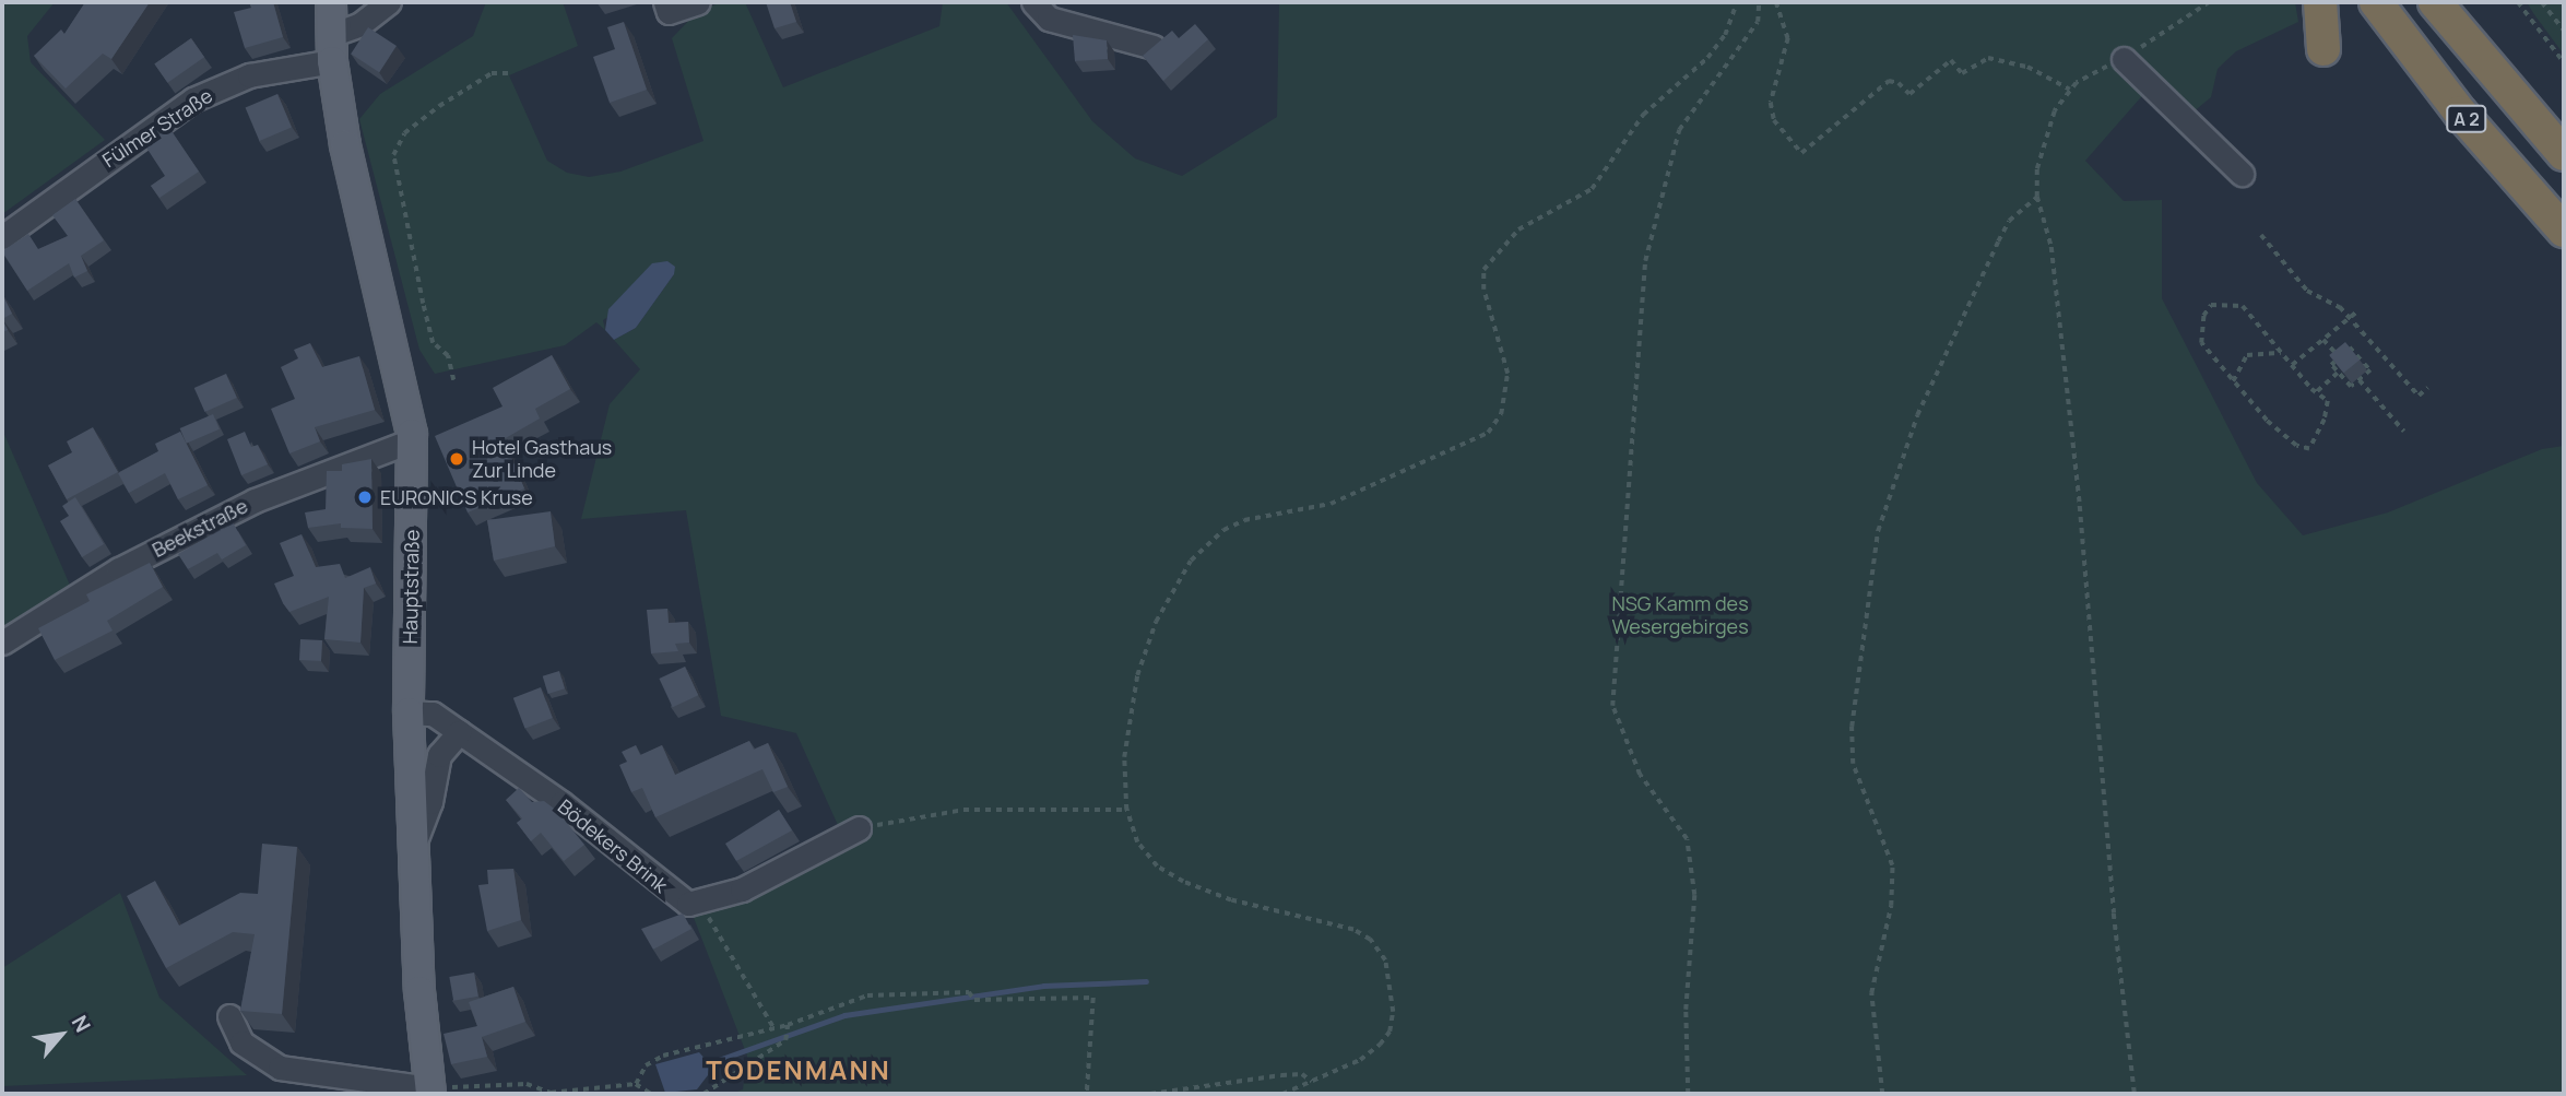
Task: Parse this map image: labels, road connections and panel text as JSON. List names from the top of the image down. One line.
{"streets":{"highway":["A 2"],"main road":["Hauptstraße"],"street":["Fülmer Straße","Beekstraße","Bödekers Brink"]},"crossings":[["Fülmer Straße","Hauptstraße"],["Beekstraße","Hauptstraße"],["Hauptstraße","Bödekers Brink"]],"districts":["TODENMANN"],"parks":["NSG Kamm des Wesergebirges"],"places":["Hotel Gasthaus Zur Linde","EURONICS Kruse"],"north":"top right"}
